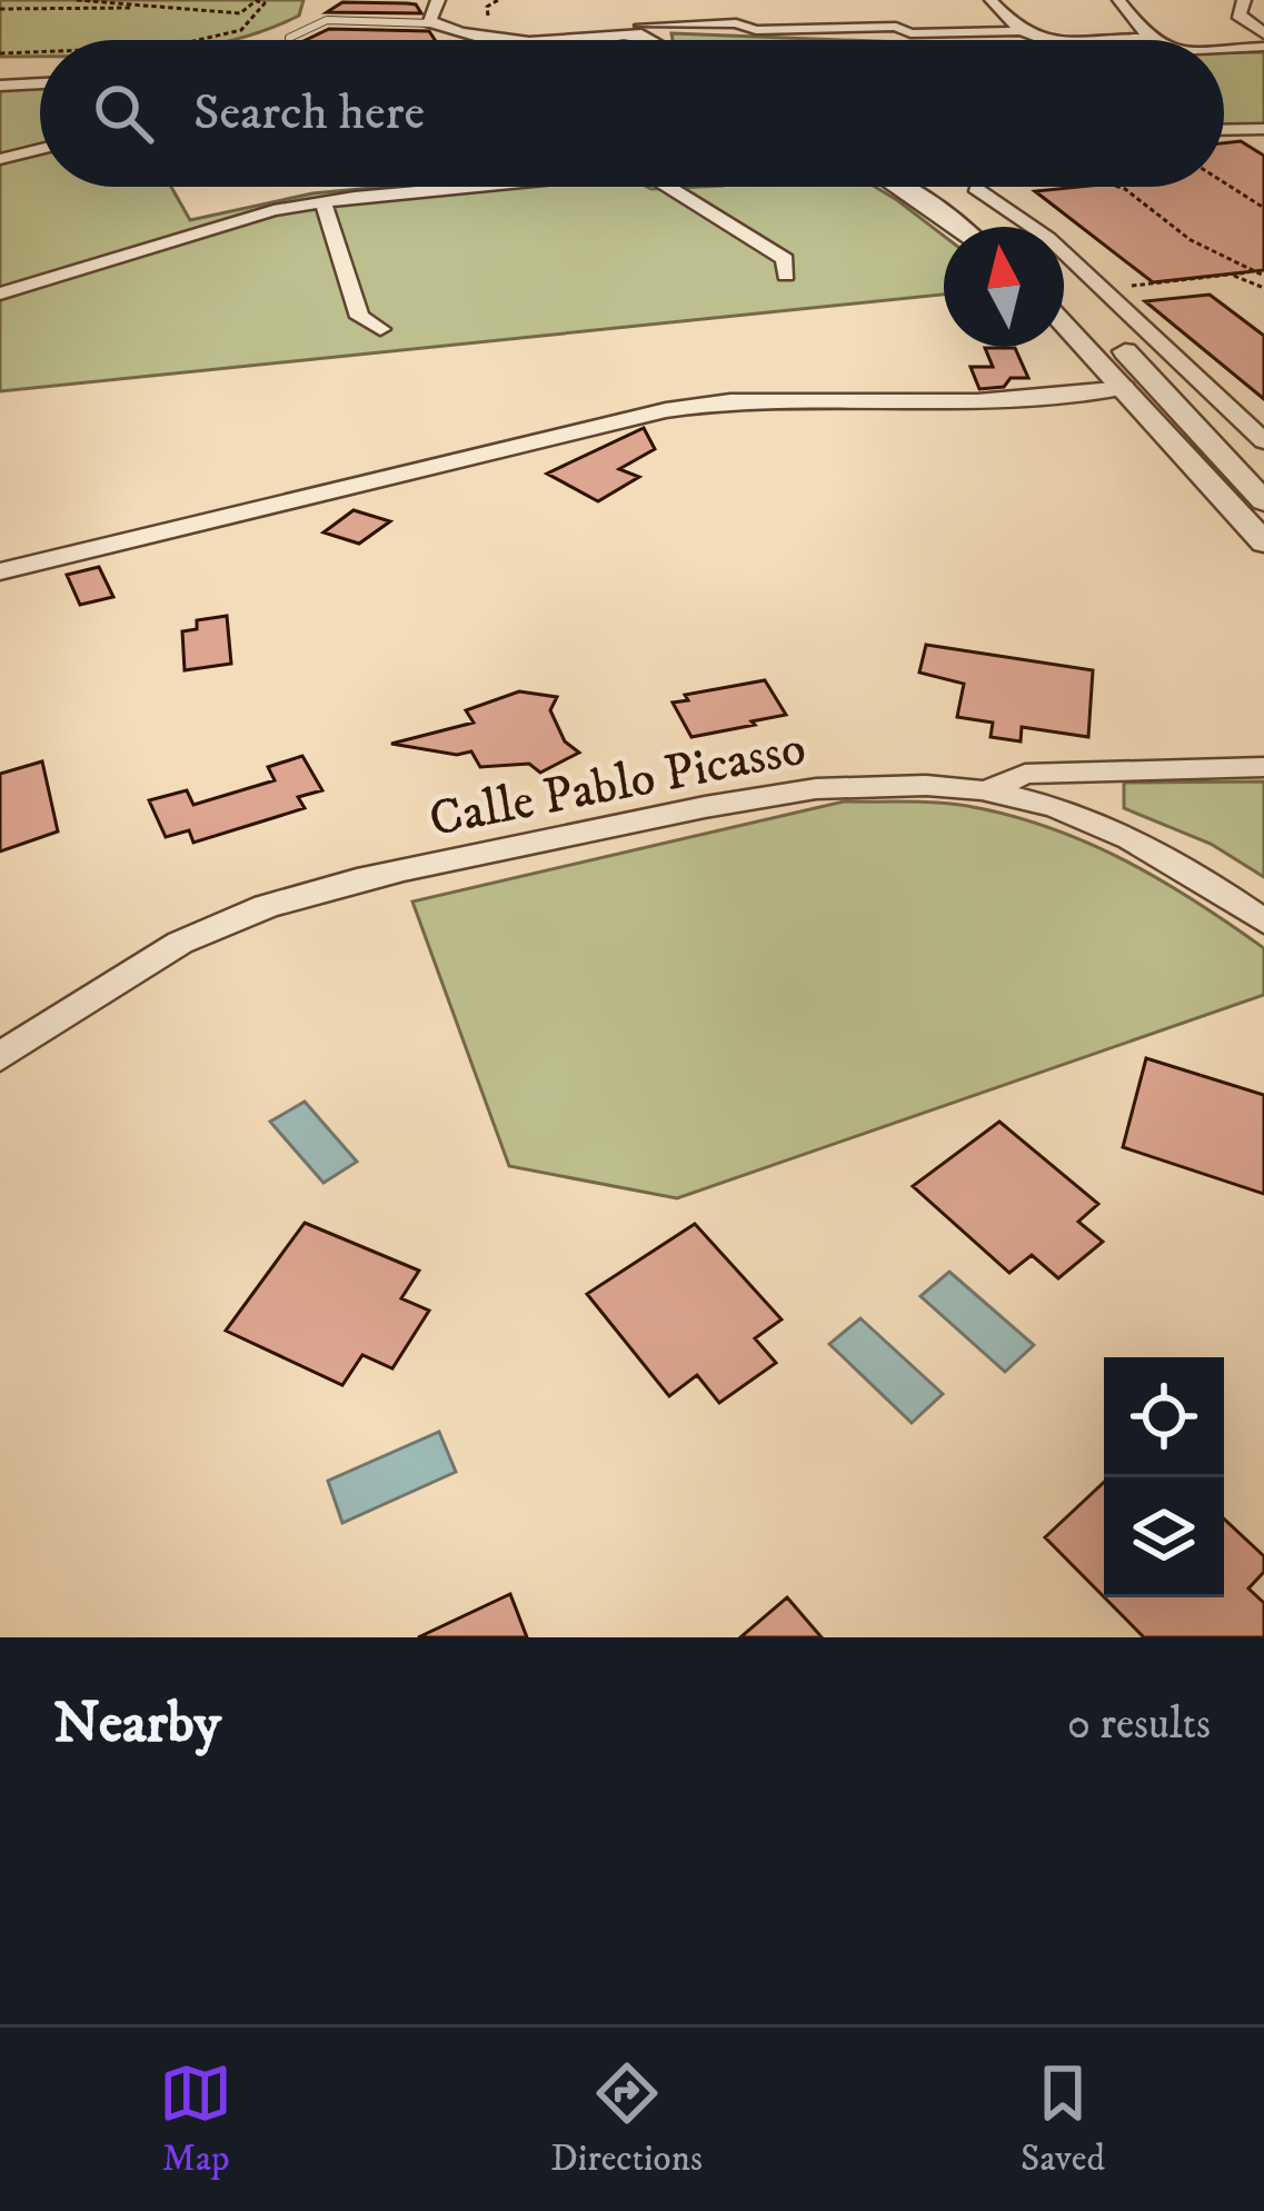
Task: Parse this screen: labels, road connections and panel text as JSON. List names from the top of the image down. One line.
{"streets":{"street":["Calle Pablo Picasso"]},"north":"top","page":{"search":"Search here","heading":["Nearby","0 results"],"nav":["Map","Directions","Saved"]}}
